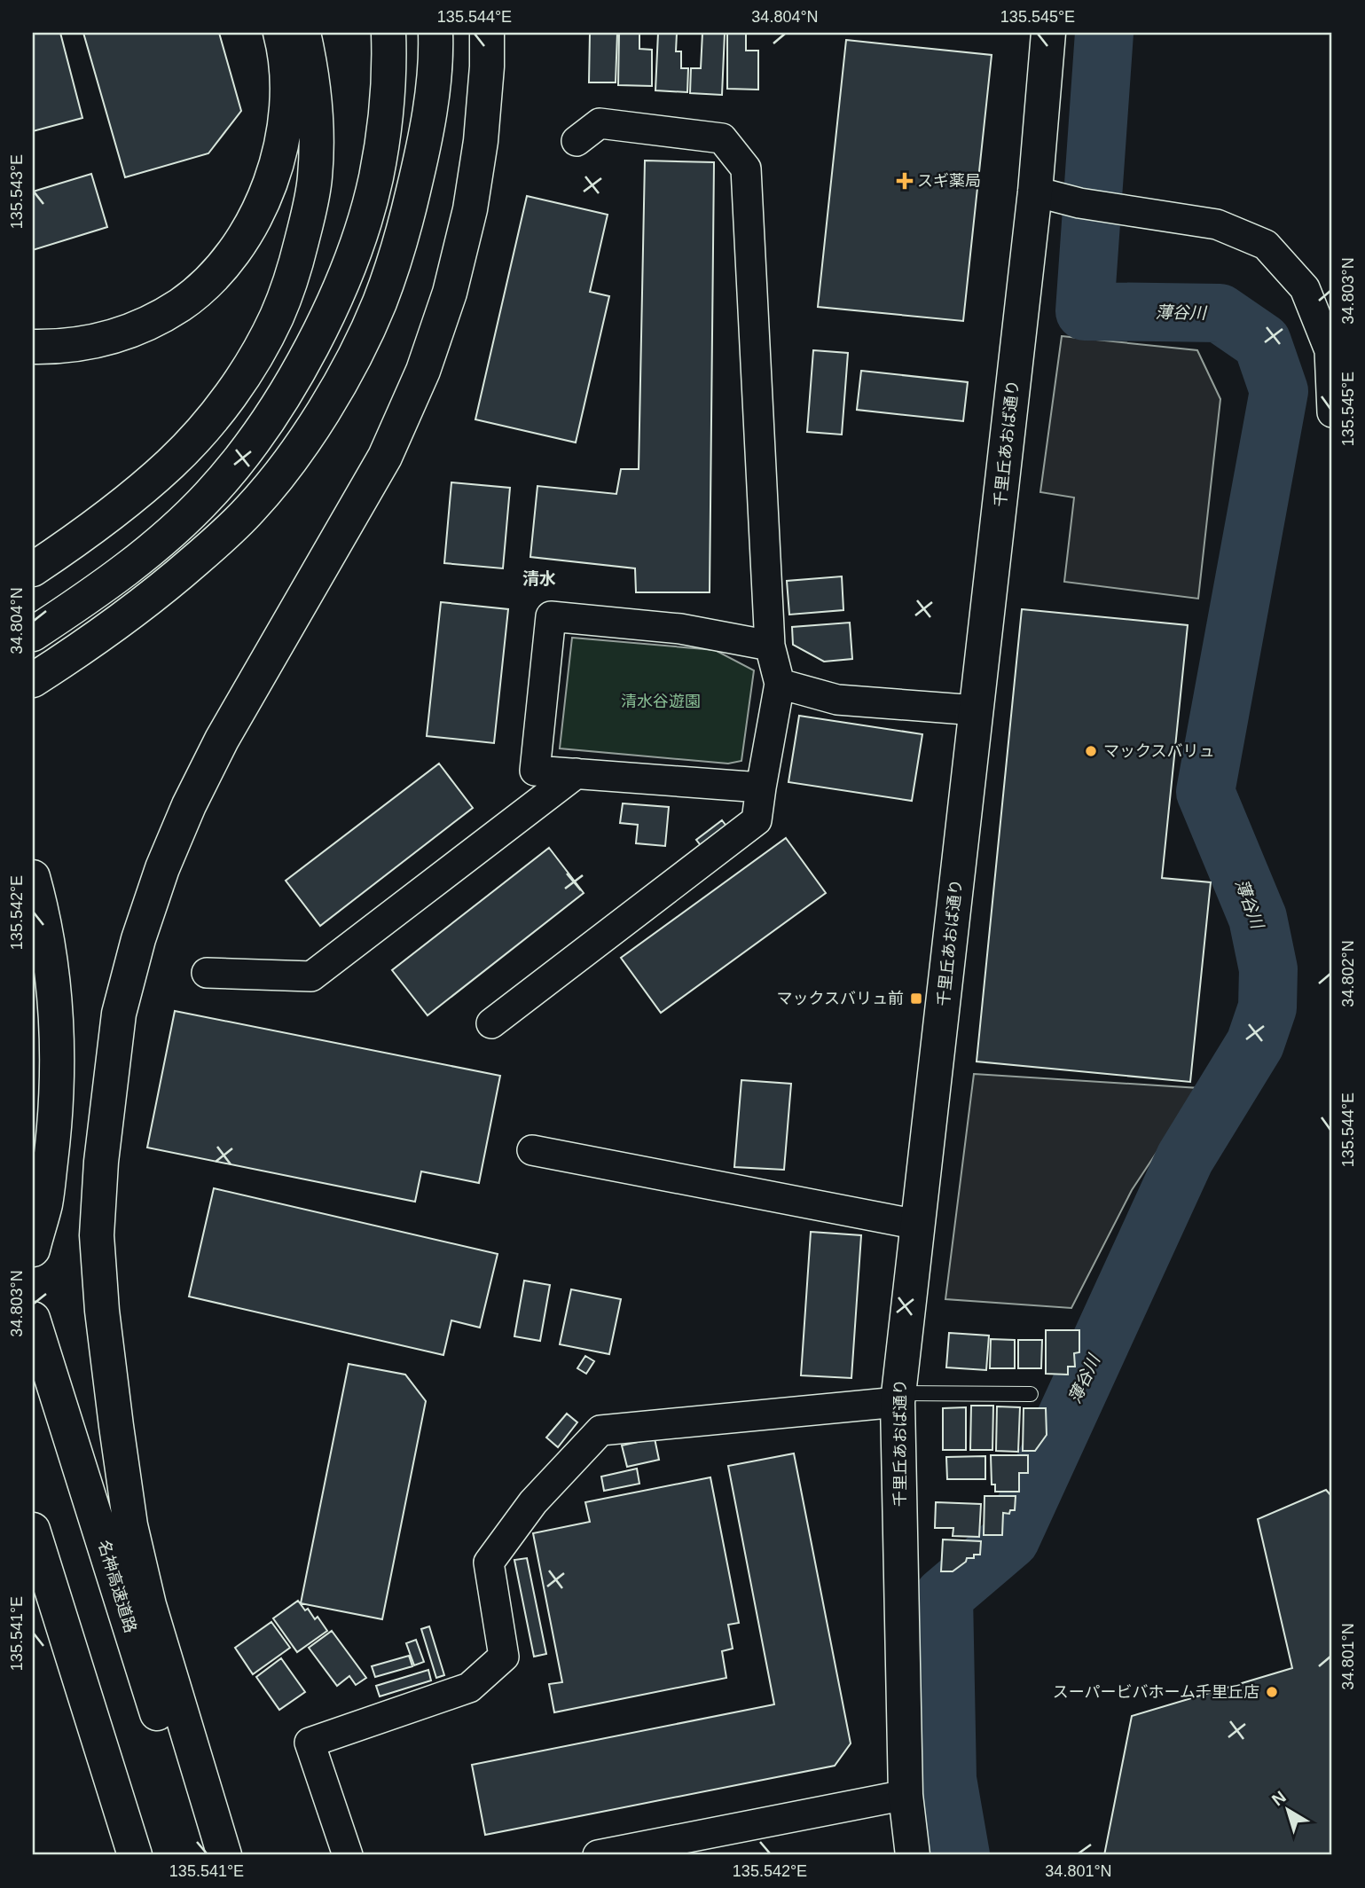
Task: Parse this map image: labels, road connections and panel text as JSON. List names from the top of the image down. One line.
{"streets":{"main road":["千里丘あおば通り","名神高速道路"]},"districts":["清水"],"water":["薄谷川"],"parks":["清水谷遊園"],"places":{"health":["スギ薬局"],"other":["マックスバリュ","スーパービバホーム千里丘店"],"transit":["マックスバリュ前"]},"north":"top left","coordinates":["135.544°E","34.804°N","135.545°E","135.543°E","34.803°N","135.542°E","34.802°N","135.541°E","34.801°N"]}
